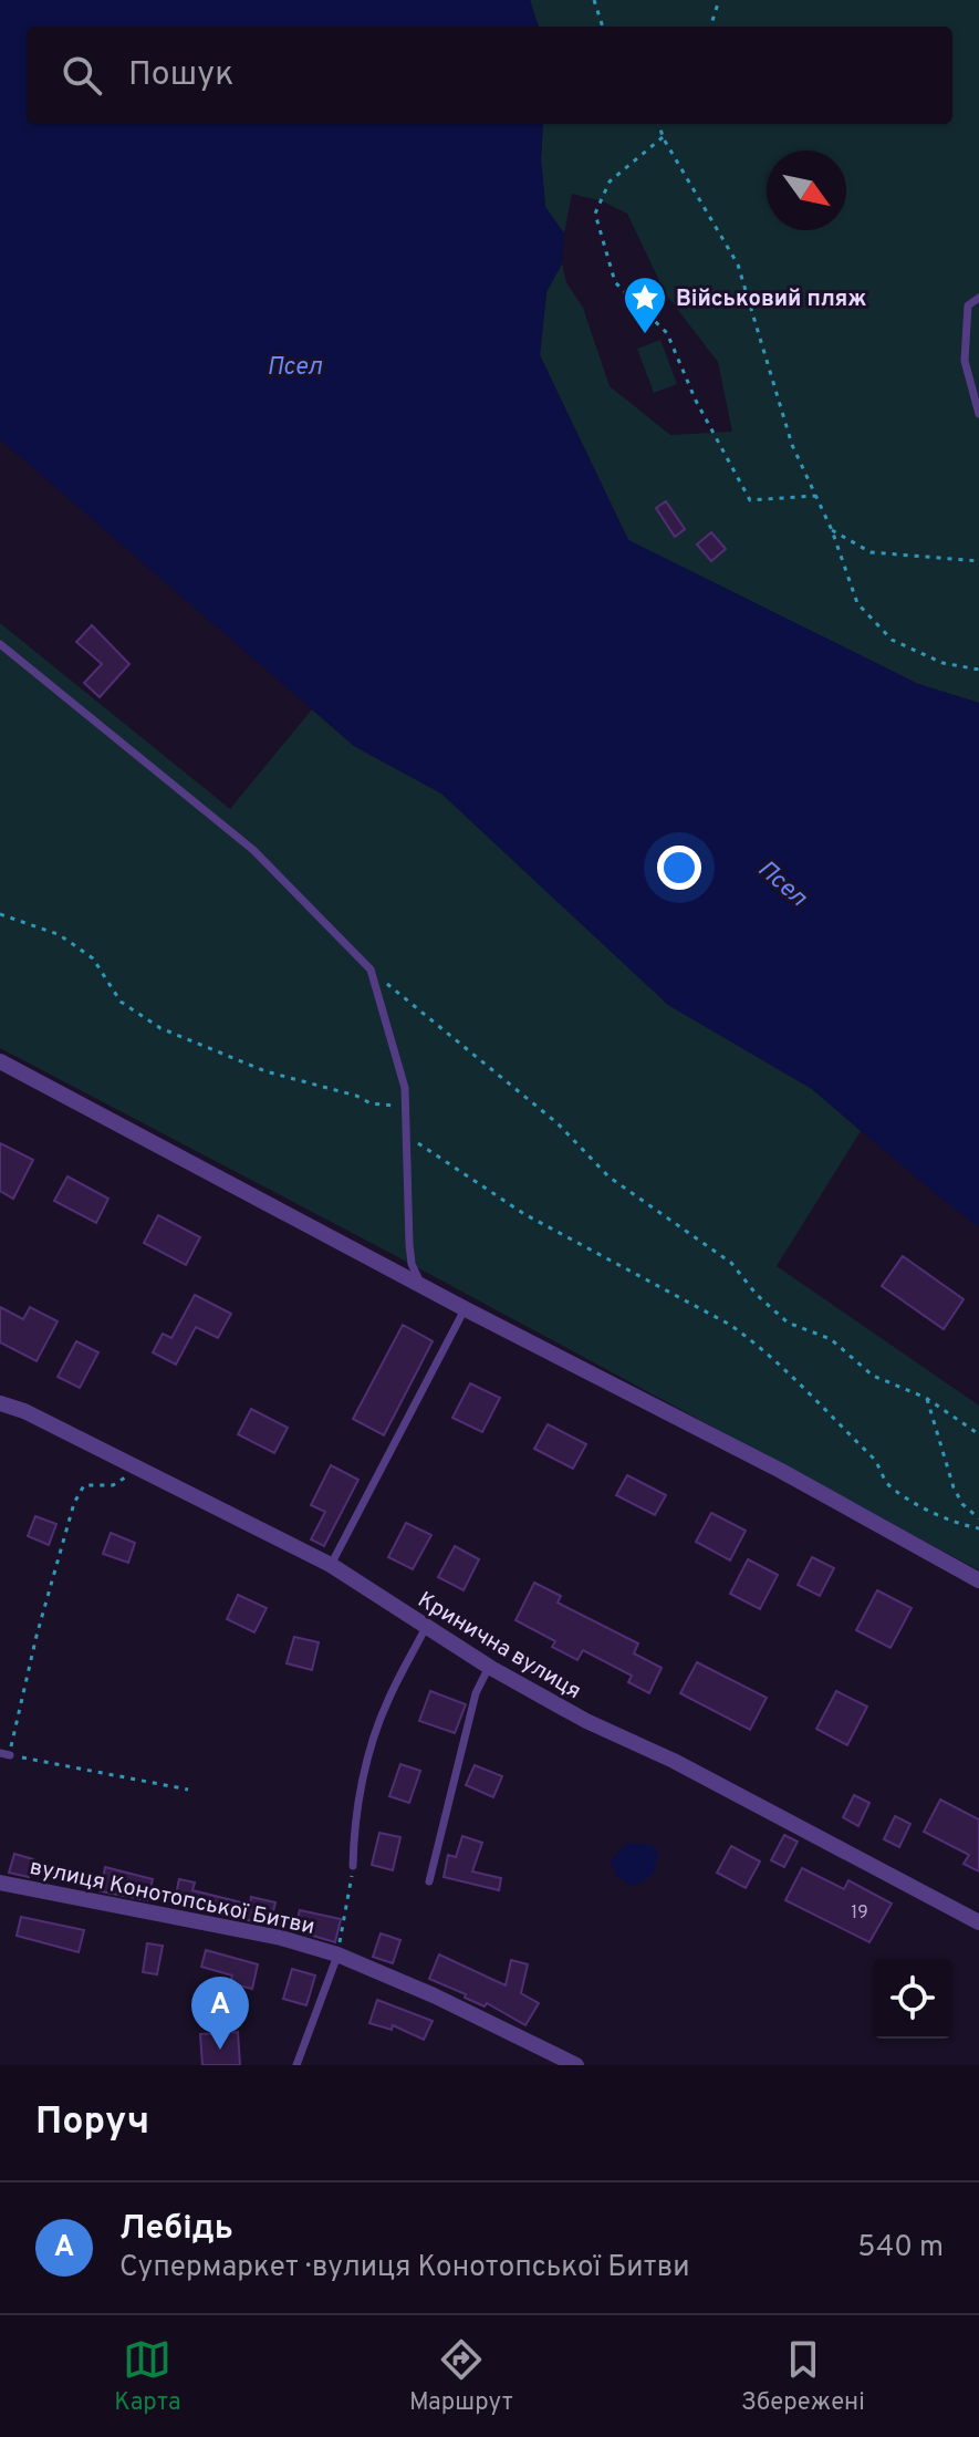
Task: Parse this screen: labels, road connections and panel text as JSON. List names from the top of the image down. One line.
{"streets":{"street":["Кринична вулиця","вулиця Конотопської Битви"]},"water":["Псел"],"places":{"place":["Військовий пляж"]},"house_numbers":["19"],"north":"bottom right","page":{"search":"Пошук","pins":"A","heading":"Поруч","list":[{"mark":"A","name":"Лебідь","note":"Супермаркет · вулиця Конотопської Битви","value":"540 m"}],"nav":["Карта","Маршрут","Збережені"]}}
